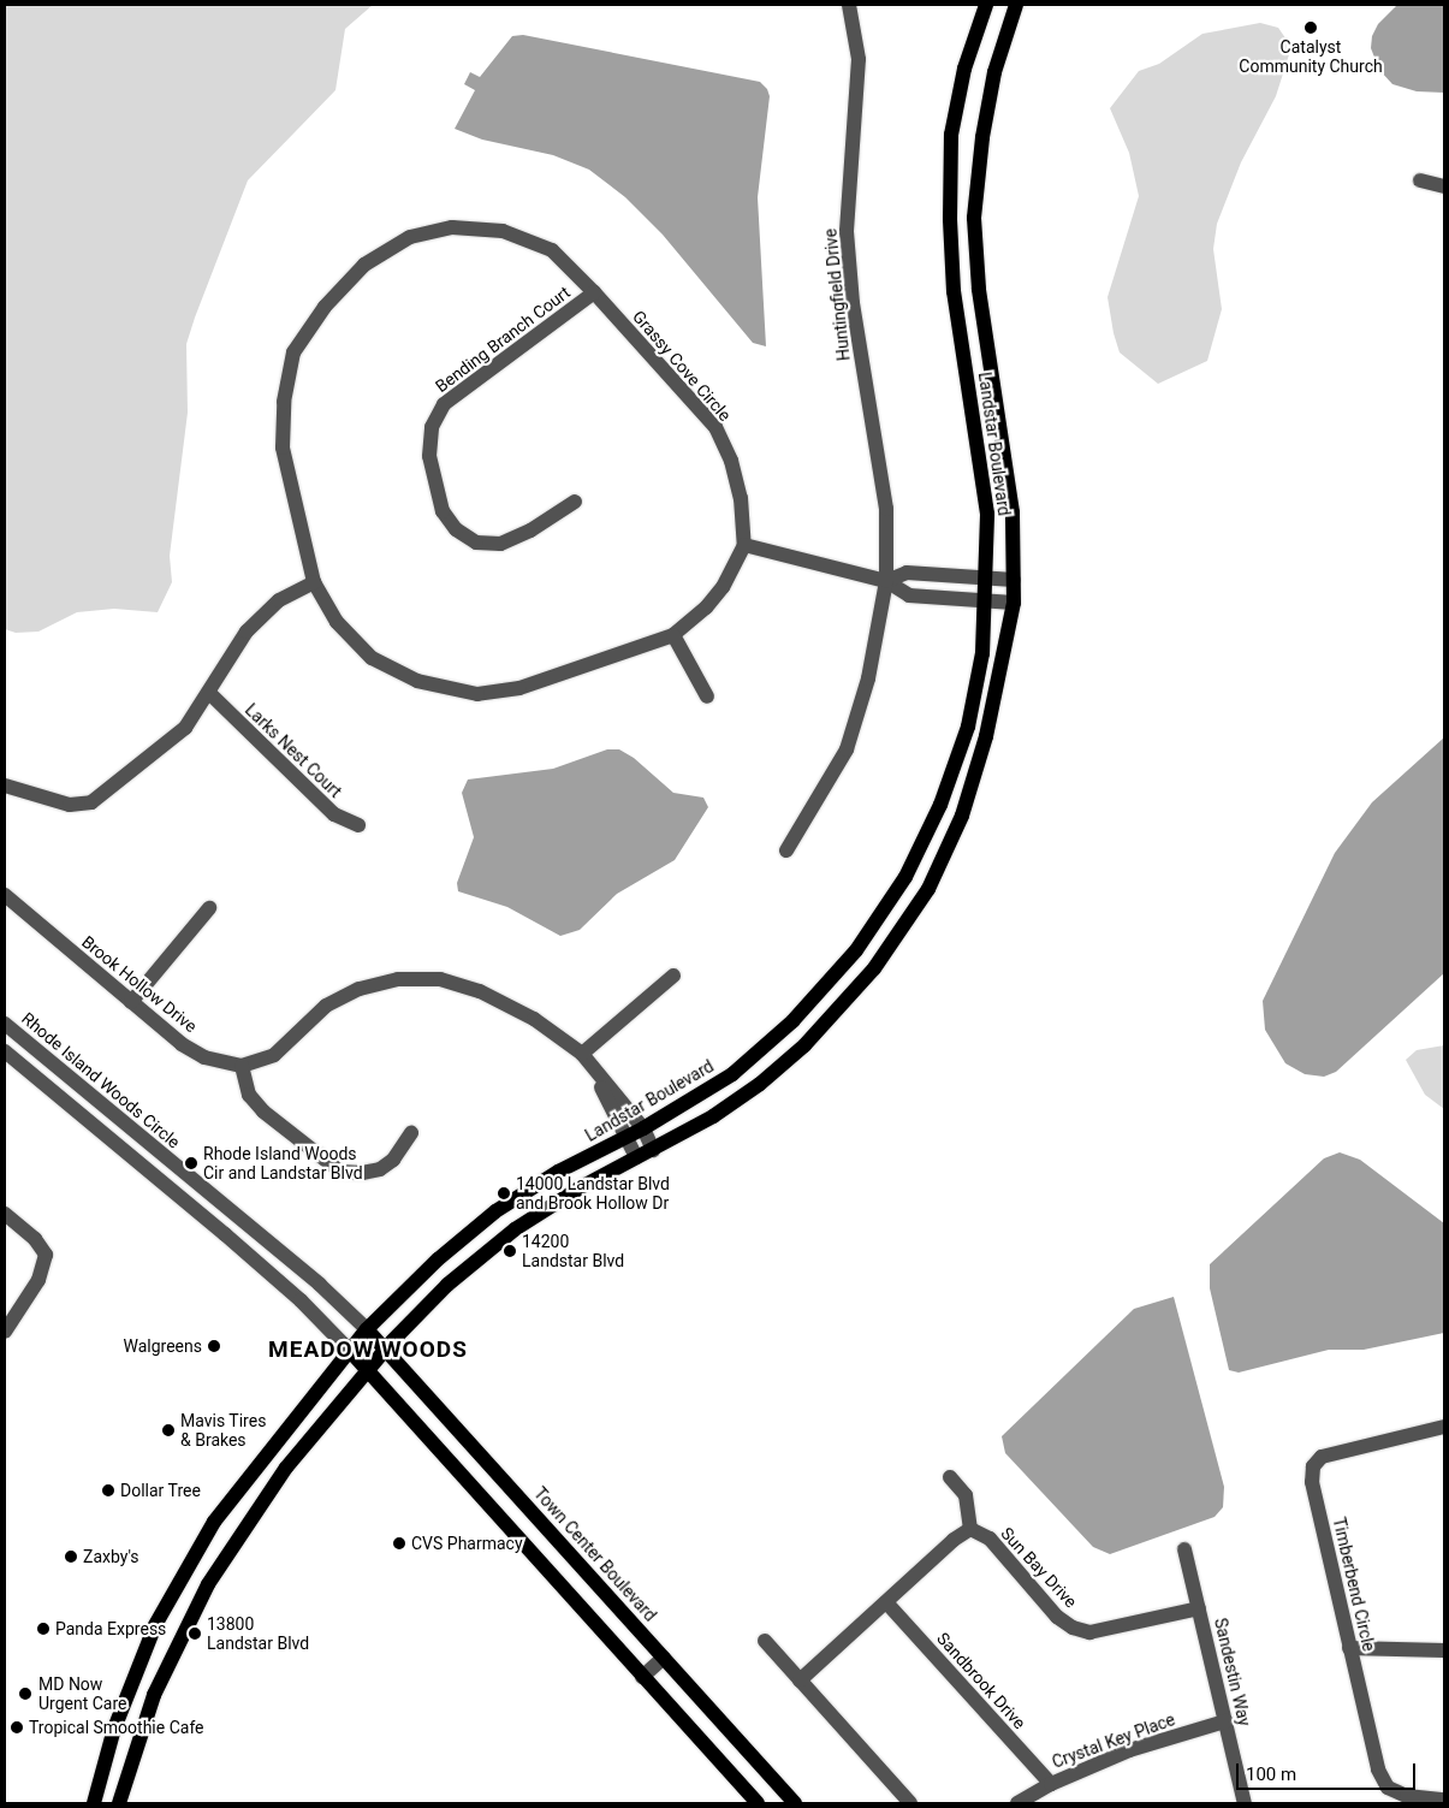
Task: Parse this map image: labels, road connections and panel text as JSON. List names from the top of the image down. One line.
{"streets":{"main road":["Landstar Boulevard","Town Center Boulevard"],"street":["Huntingfield Drive","Bending Branch Court","Grassy Cove Circle","Larks Nest Court","Brook Hollow Drive","Rhode Island Woods Circle","Sun Bay Drive","Timberbend Circle","Sandestin Way","Sandbrook Drive","Crystal Key Place"]},"crossings":[["Bending Branch Court","Grassy Cove Circle"],["Landstar Boulevard","Rhode Island Woods Circle"],["Landstar Boulevard","Town Center Boulevard"],["Rhode Island Woods Circle","Town Center Boulevard"],["Sun Bay Drive","Sandestin Way"],["Sandestin Way","Crystal Key Place"],["Sandbrook Drive","Crystal Key Place"]],"districts":["MEADOW WOODS"],"places":["Catalyst Community Church","Rhode Island Woods Cir and Landstar Blvd","14000 Landstar Blvd and Brook Hollow Dr","14200 Landstar Blvd","Walgreens","Mavis Tires & Brakes","Dollar Tree","CVS Pharmacy","Zaxby's","Panda Express","13800 Landstar Blvd","MD Now Urgent Care","Tropical Smoothie Cafe"],"scale_bar":"100 m"}
